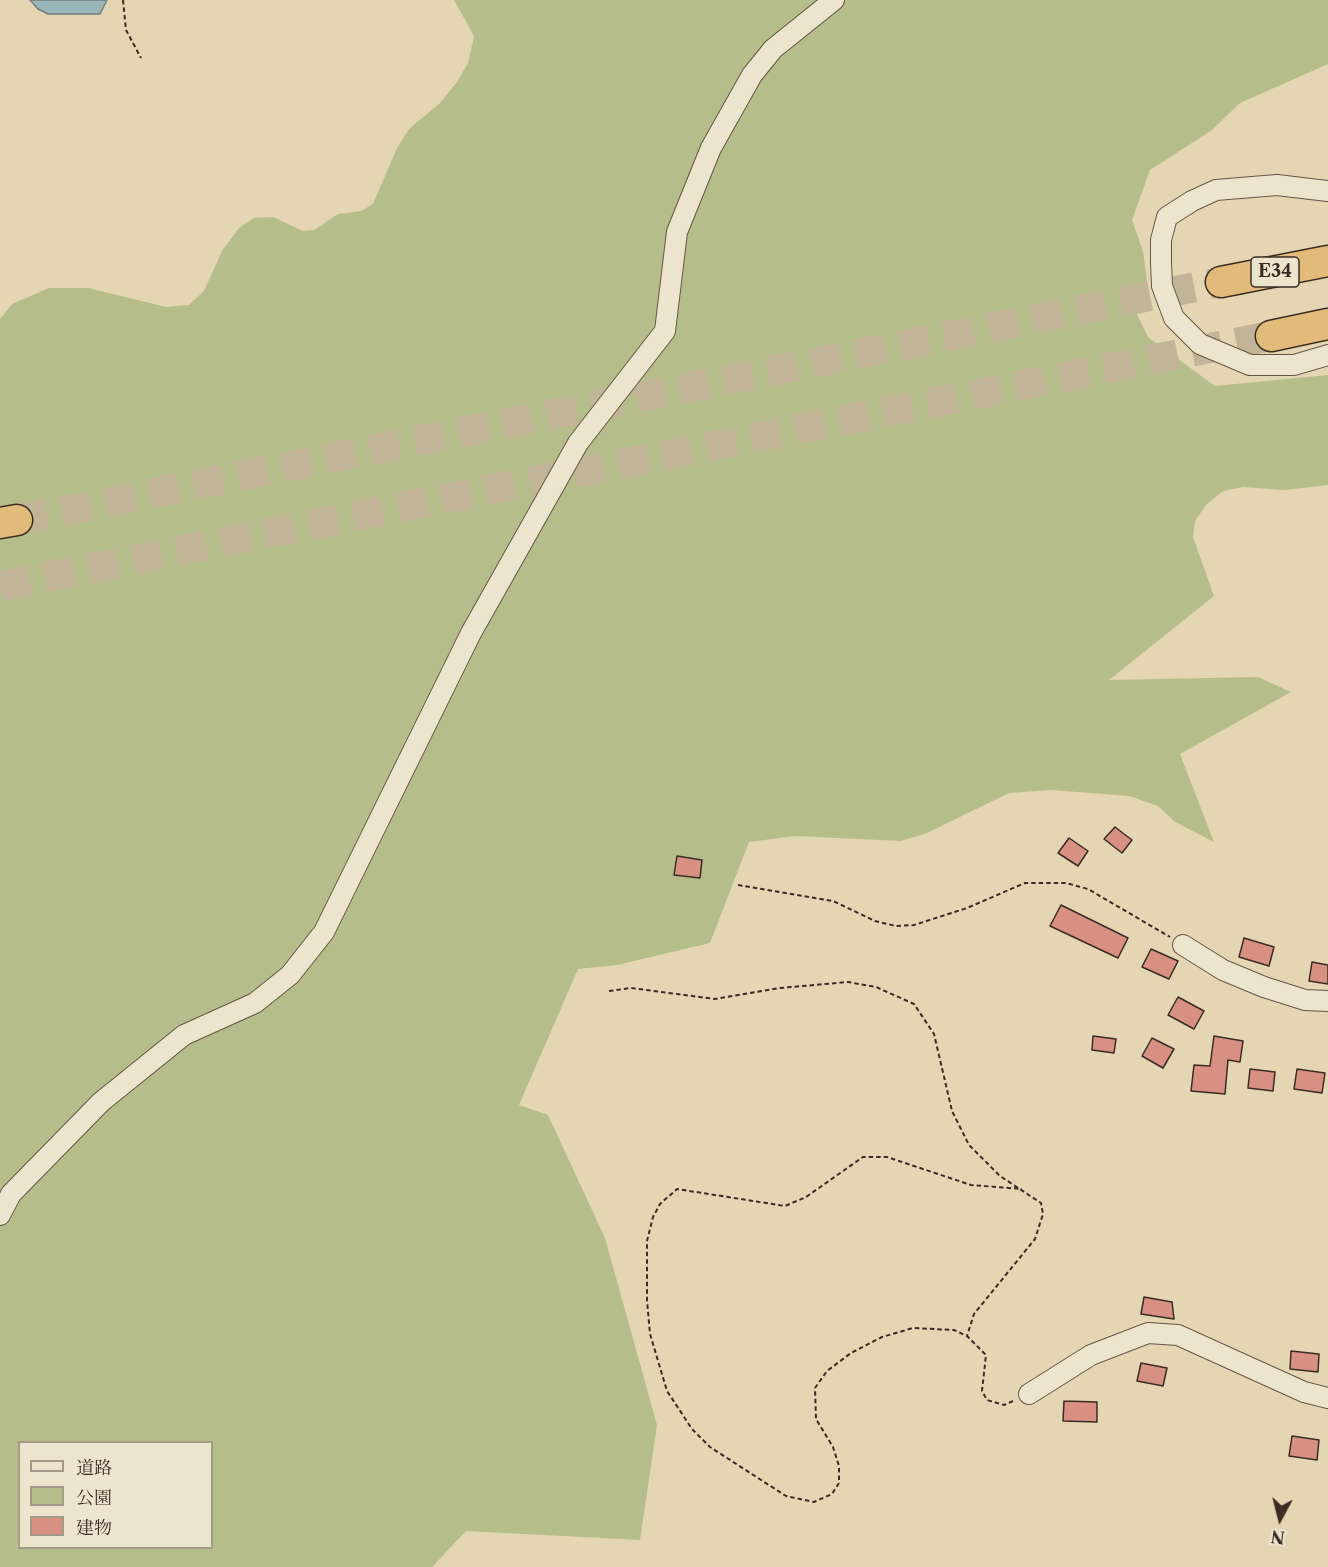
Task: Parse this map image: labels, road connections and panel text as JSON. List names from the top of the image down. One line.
{"streets":{"highway":["E34"]},"legend":["道路","公園","建物"],"north":"bottom"}
